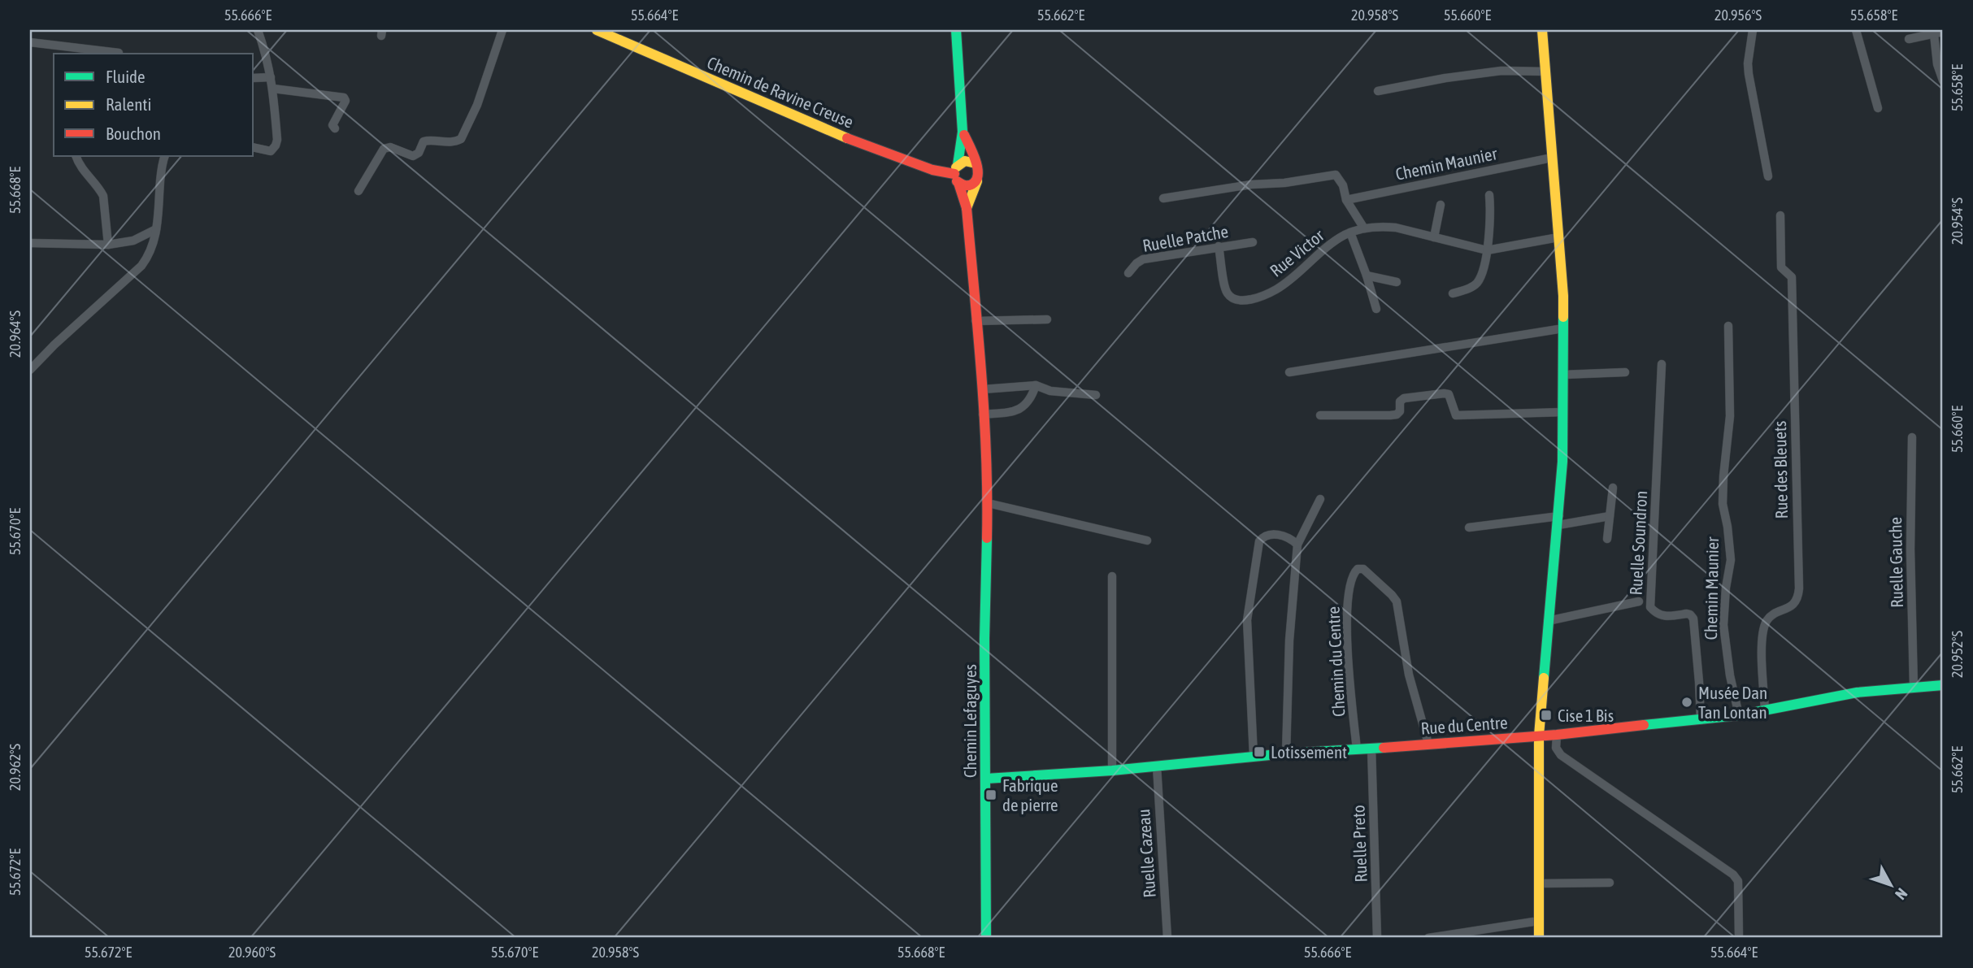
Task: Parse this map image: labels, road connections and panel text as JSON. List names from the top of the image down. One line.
{"streets":{"street":["Chemin de Ravine Creuse","Chemin Maunier","Ruelle Patche","Rue Victor","Rue des Bleuets","Ruelle Soundron","Ruelle Gauche","Chemin du Centre","Chemin Lefaguyes","Rue du Centre","Ruelle Preto","Ruelle Cazeau"]},"crossings":[["Chemin de Ravine Creuse","Chemin Lefaguyes"],["Chemin Maunier","Rue du Centre"],["Ruelle Patche","Rue Victor"],["Rue des Bleuets","Rue du Centre"],["Ruelle Soundron","Rue du Centre"],["Ruelle Gauche","Rue du Centre"],["Chemin du Centre","Rue du Centre"],["Chemin Lefaguyes","Rue du Centre"],["Rue du Centre","Ruelle Preto"],["Rue du Centre","Ruelle Cazeau"]],"places":{"other":["Musée Dan Tan Lontan"],"transit":["Cise 1 Bis","Lotissement","Fabrique de pierre"]},"legend":["Fluide","Ralenti","Bouchon"],"north":"bottom right","coordinates":["55.666°E","55.664°E","55.662°E","20.958°S","55.660°E","20.956°S","55.658°E","55.668°E","20.954°S","20.964°S","55.670°E","20.952°S","20.962°S","55.672°E","20.960°S"]}
